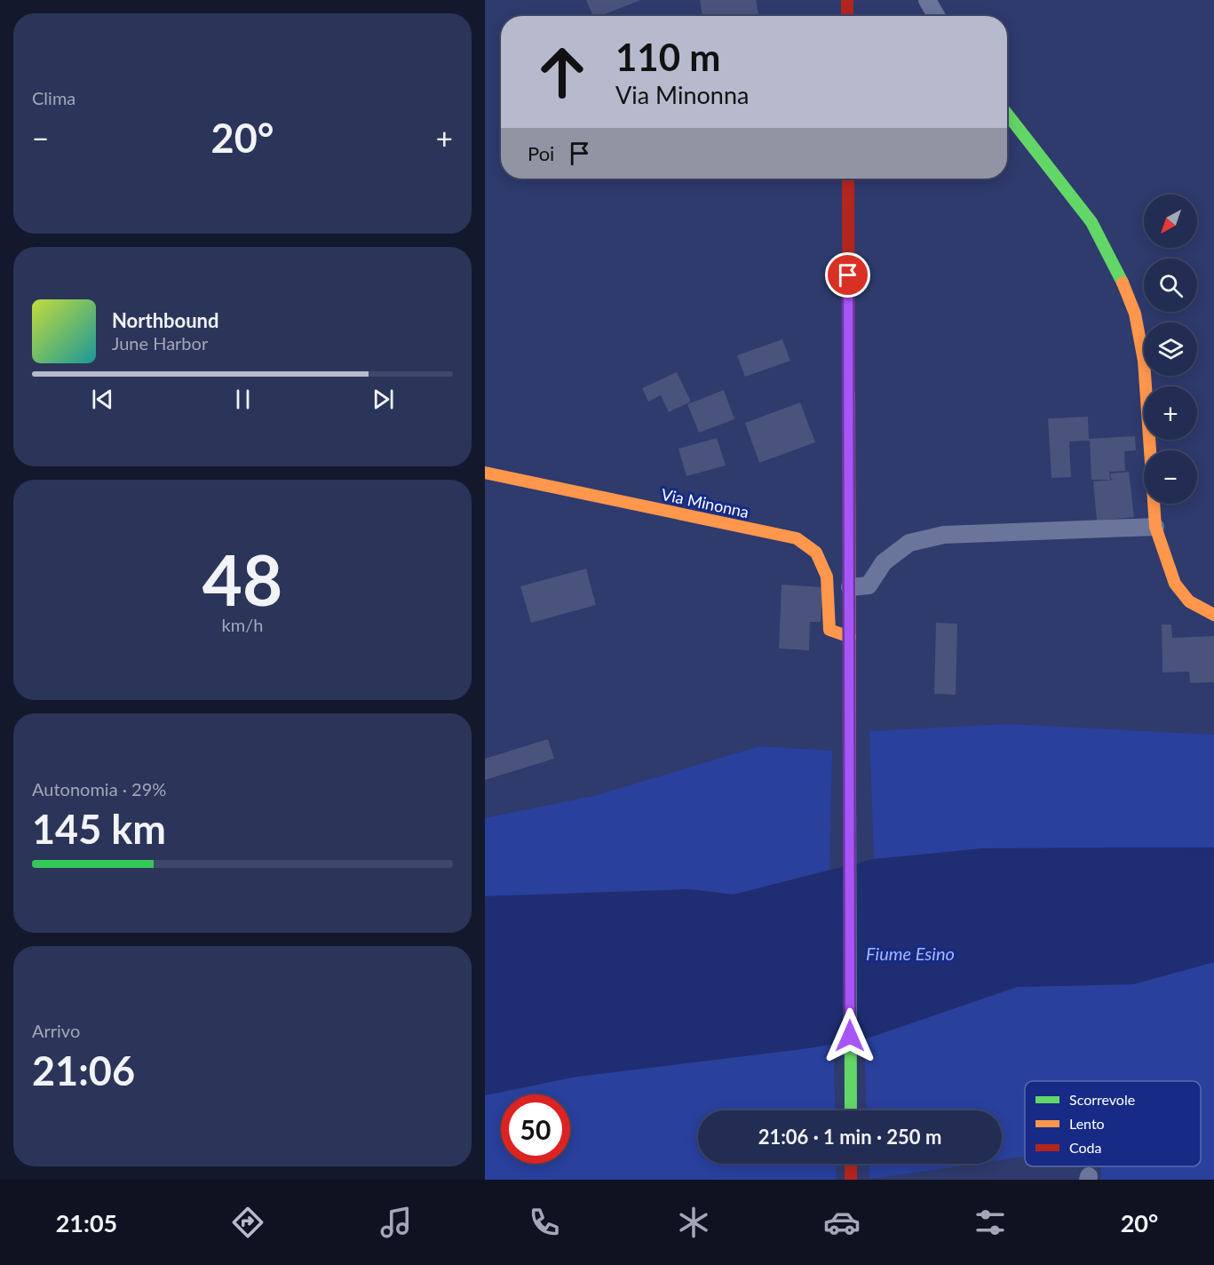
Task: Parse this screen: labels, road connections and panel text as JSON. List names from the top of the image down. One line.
{"streets":{"street":["Via Minonna"]},"water":["Fiume Esino"],"legend":["Scorrevole","Lento","Coda"],"north":"bottom left","page":{"tile":["Clima",["48","km/h"],["Autonomia · 29%","145 km"],["Arrivo","21:06"]],"turn":["110 m","Via Minonna"],"heat":["−","20°","+"],"then":"Poi","map_buttons":["+","−"],"song":["Northbound","June Harbor"],"limit":"50","trip":"21:06 · 1 min · 250 m","tabs":["21:05","20°"]}}
